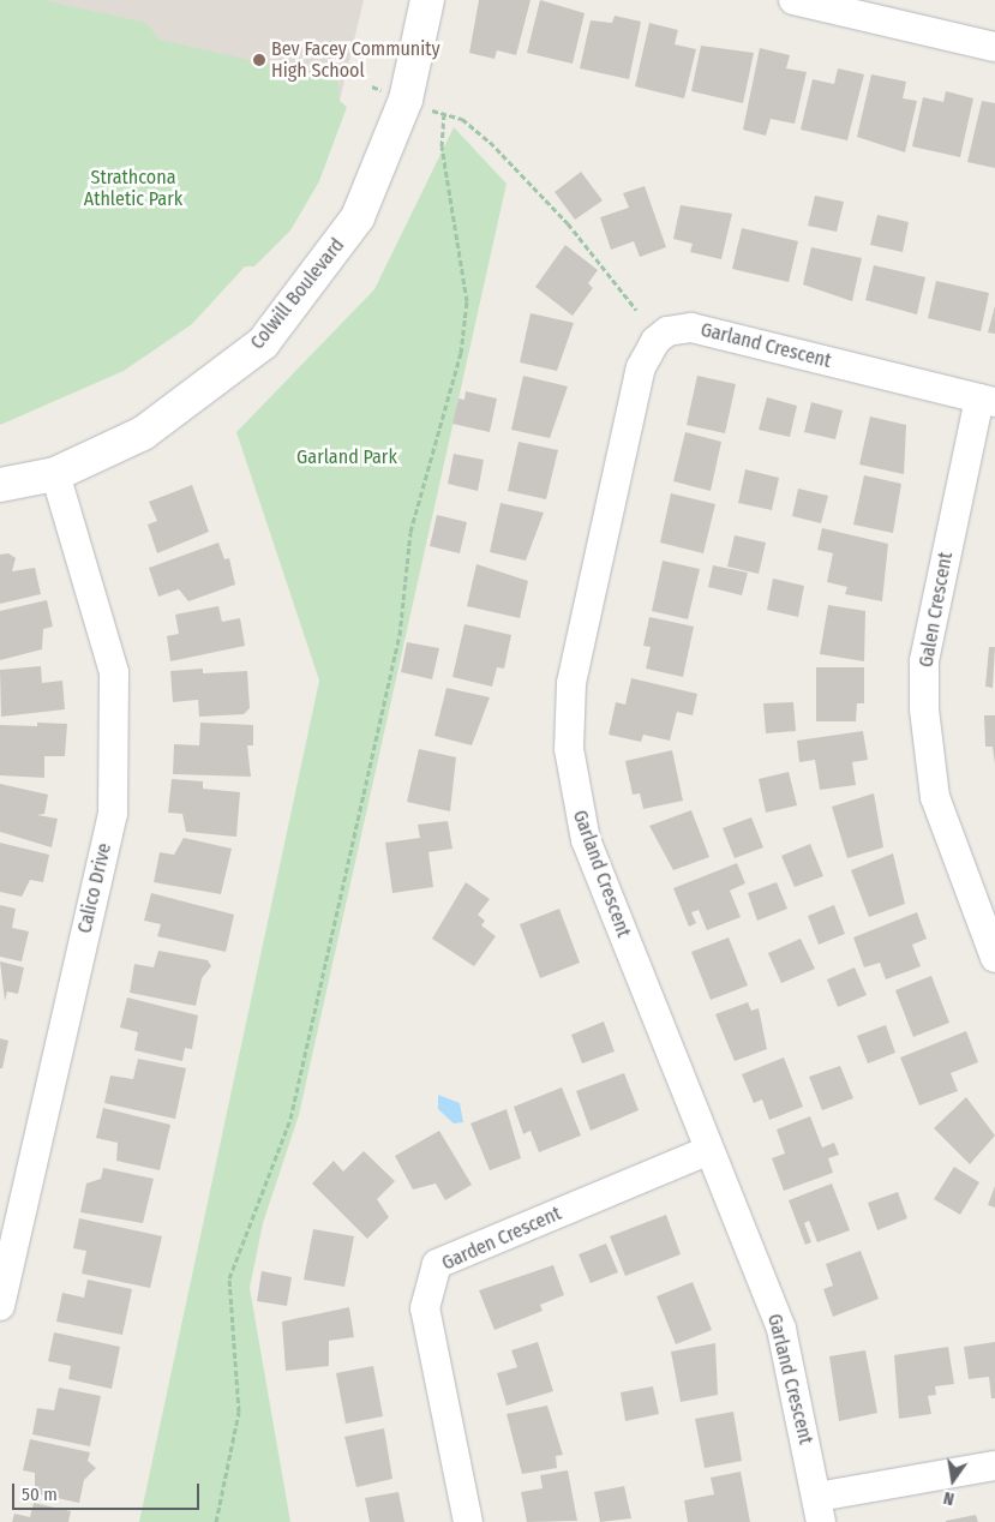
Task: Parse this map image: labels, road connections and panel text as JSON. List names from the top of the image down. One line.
{"streets":{"street":["Colwill Boulevard","Garland Crescent","Galen Crescent","Calico Drive","Garden Crescent"]},"crossings":[["Colwill Boulevard","Calico Drive"],["Garland Crescent","Galen Crescent"],["Garland Crescent","Garden Crescent"]],"parks":["Strathcona Athletic Park","Garland Park"],"places":["Bev Facey Community High School"],"scale_bar":"50 m","north":"bottom"}
